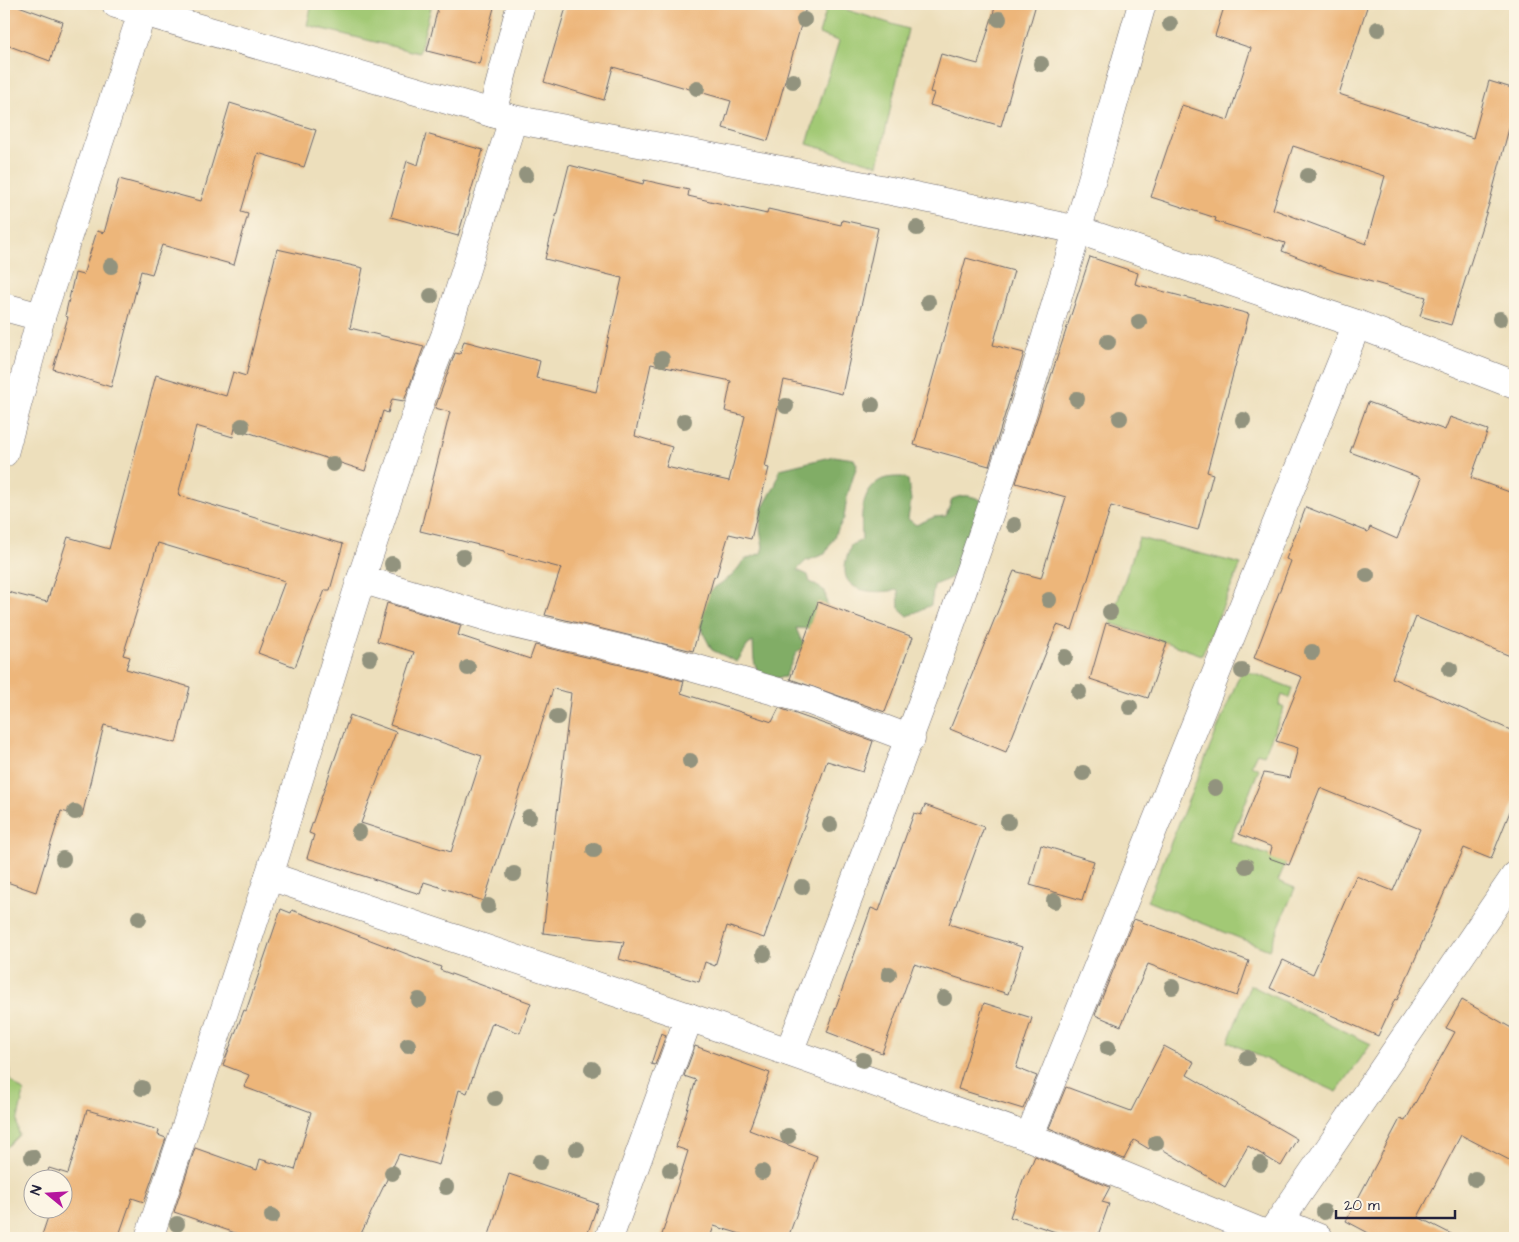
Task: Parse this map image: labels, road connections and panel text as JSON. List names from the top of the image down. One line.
{"scale_bar":"20 m","north":"left"}
